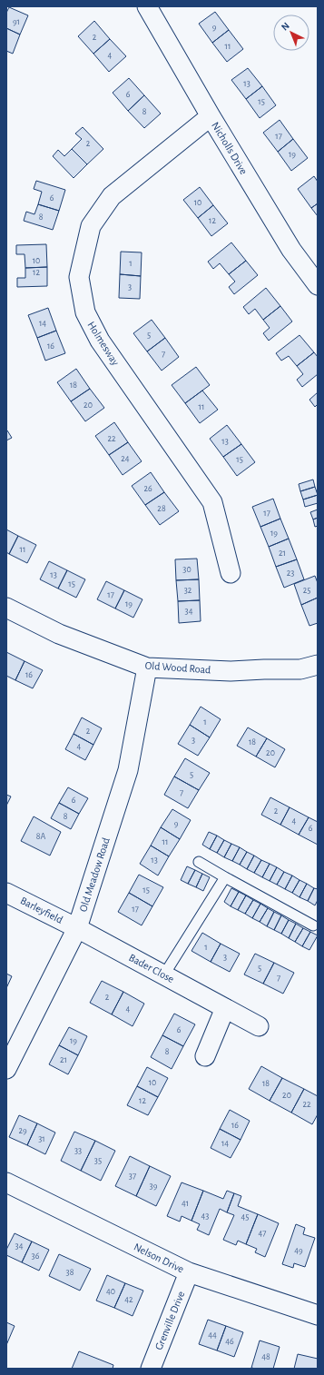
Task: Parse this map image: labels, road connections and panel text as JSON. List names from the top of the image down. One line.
{"streets":{"street":["Nicholls Drive","Holmesway","Old Wood Road","Old Meadow Road","Barleyfield","Bader Close","Nelson Drive","Grenville Drive"]},"crossings":[["Nicholls Drive","Holmesway"],["Old Wood Road","Old Meadow Road"],["Old Meadow Road","Barleyfield"],["Old Meadow Road","Bader Close"],["Barleyfield","Bader Close"],["Nelson Drive","Grenville Drive"]],"house_numbers":["91","9","2","11","4","13","6","15","8","17","2","19","6","10","8","12","10","1","12","3","14","5","16","7","18","20","11","22","13","24","15","26","28","17","19","11","21","30","23","13","15","32","25","17","19","34","16","1","2","3","18","4","20","5","7","6","2","8","4","9","6","8A","11","13","15","17","1","3","5","7","2","4","6","19","8","21","10","18","20","12","22","16","29","31","14","33","35","37","39","41","43","45","47","34","49","36","38","40","42","44","46","48"],"north":"top left"}
